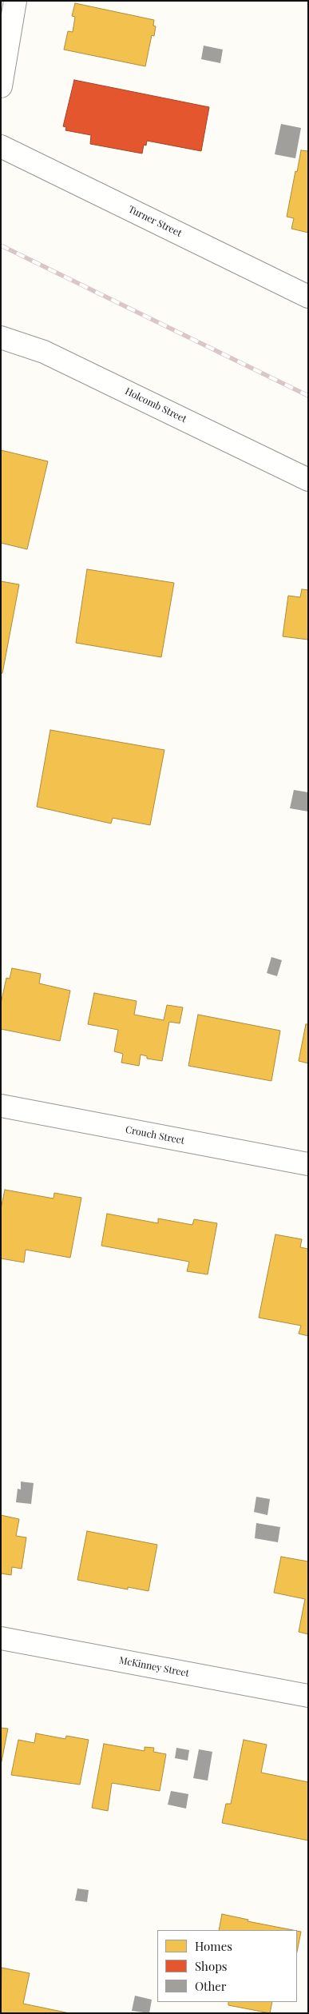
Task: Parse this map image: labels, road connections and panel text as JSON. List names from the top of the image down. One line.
{"streets":{"street":["Turner Street","Holcomb Street","Crouch Street","McKinney Street"]},"legend":["Homes","Shops","Other"]}
